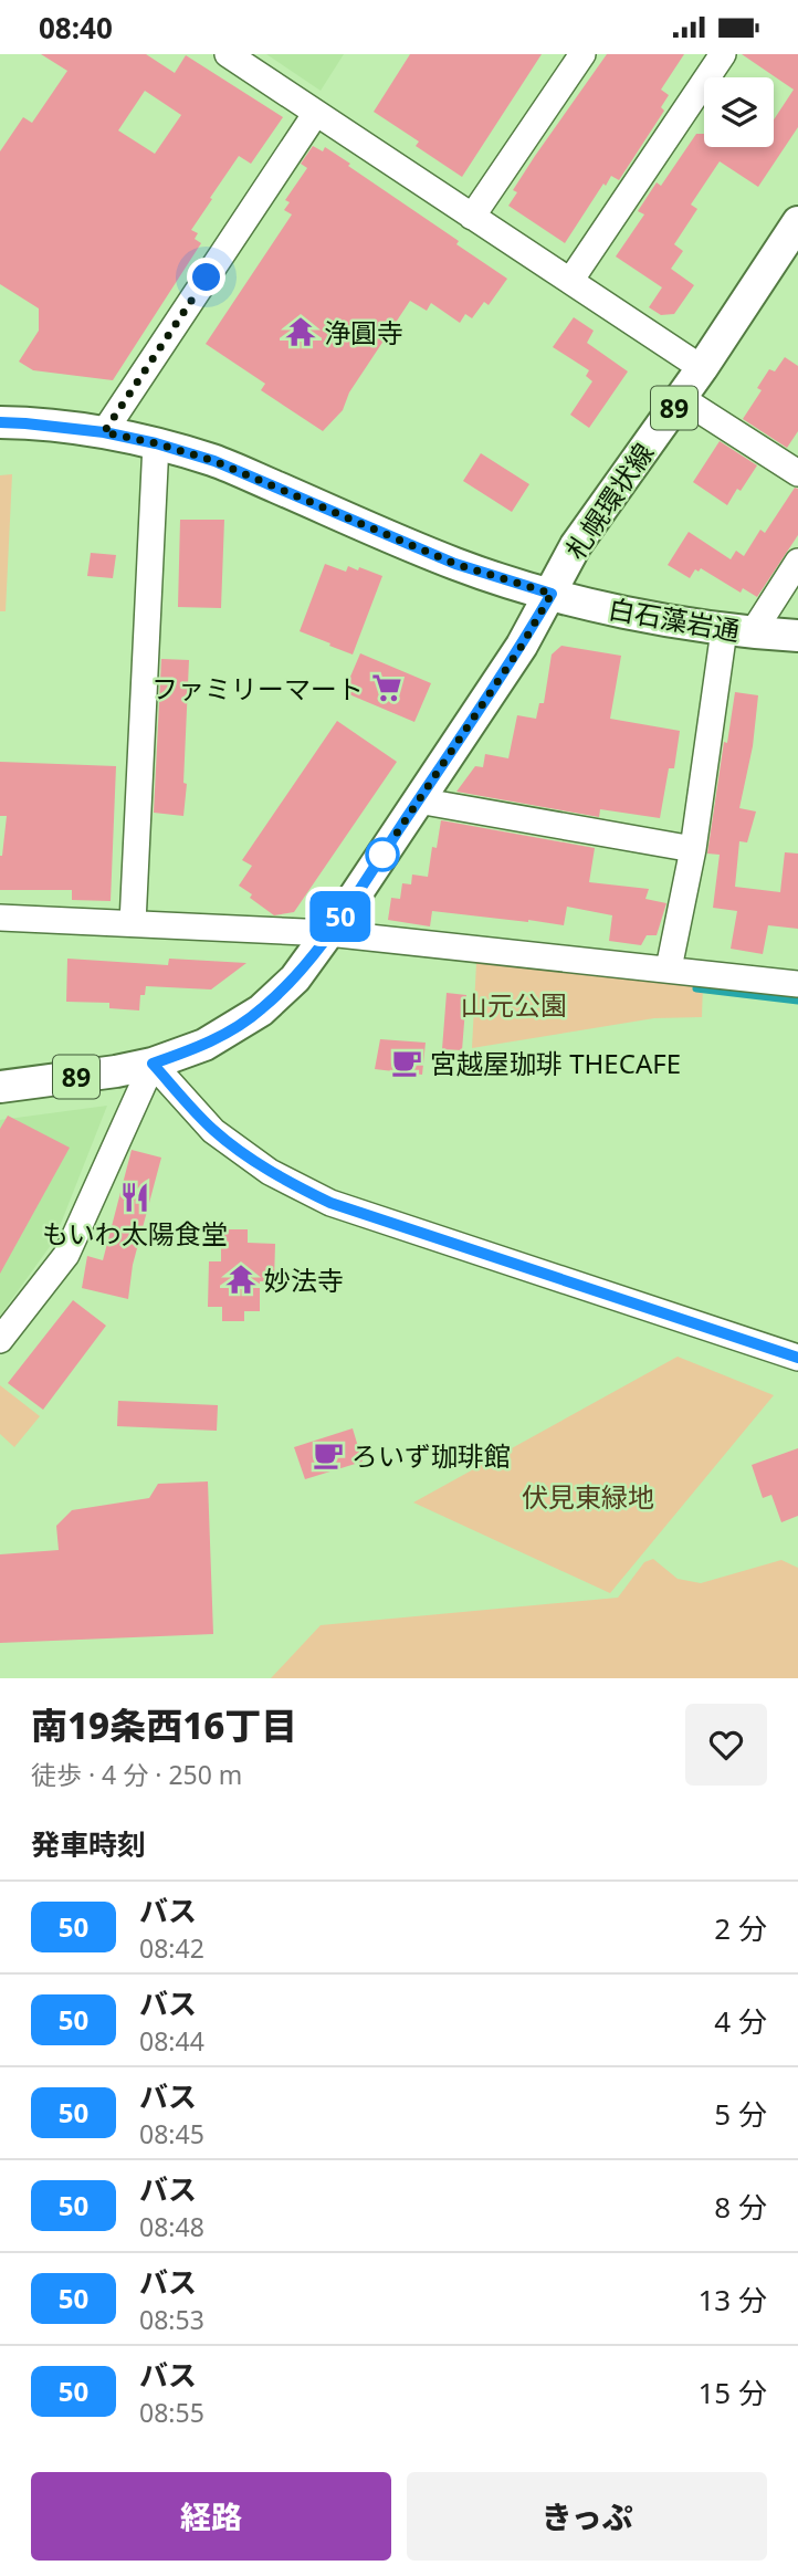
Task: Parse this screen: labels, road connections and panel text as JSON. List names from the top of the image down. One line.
{"streets":{"main road":["89","札幌環状線","白石藻岩通"]},"crossings":[["札幌環状線","白石藻岩通"]],"parks":["山元公園","伏見東緑地"],"places":{"temple":["浄圓寺","妙法寺"],"supermarket":["ファミリーマート"],"cafe":["宮越屋珈琲 THECAFE","ろいず珈琲館"],"restaurant":["もいわ太陽食堂"]},"lines":["bus line 50"],"page":{"status":"08:40","on_map":"50","heading":[["南19条西16丁目","徒歩 · 4 分 · 250 m"],"発車時刻"],"list":[{"mark":"50","name":"バス","note":"08:42","value":"2 分"},{"mark":"50","name":"バス","note":"08:44","value":"4 分"},{"mark":"50","name":"バス","note":"08:45","value":"5 分"},{"mark":"50","name":"バス","note":"08:48","value":"8 分"},{"mark":"50","name":"バス","note":"08:53","value":"13 分"},{"mark":"50","name":"バス","note":"08:55","value":"15 分"}],"buttons":["経路","きっぷ"]}}
